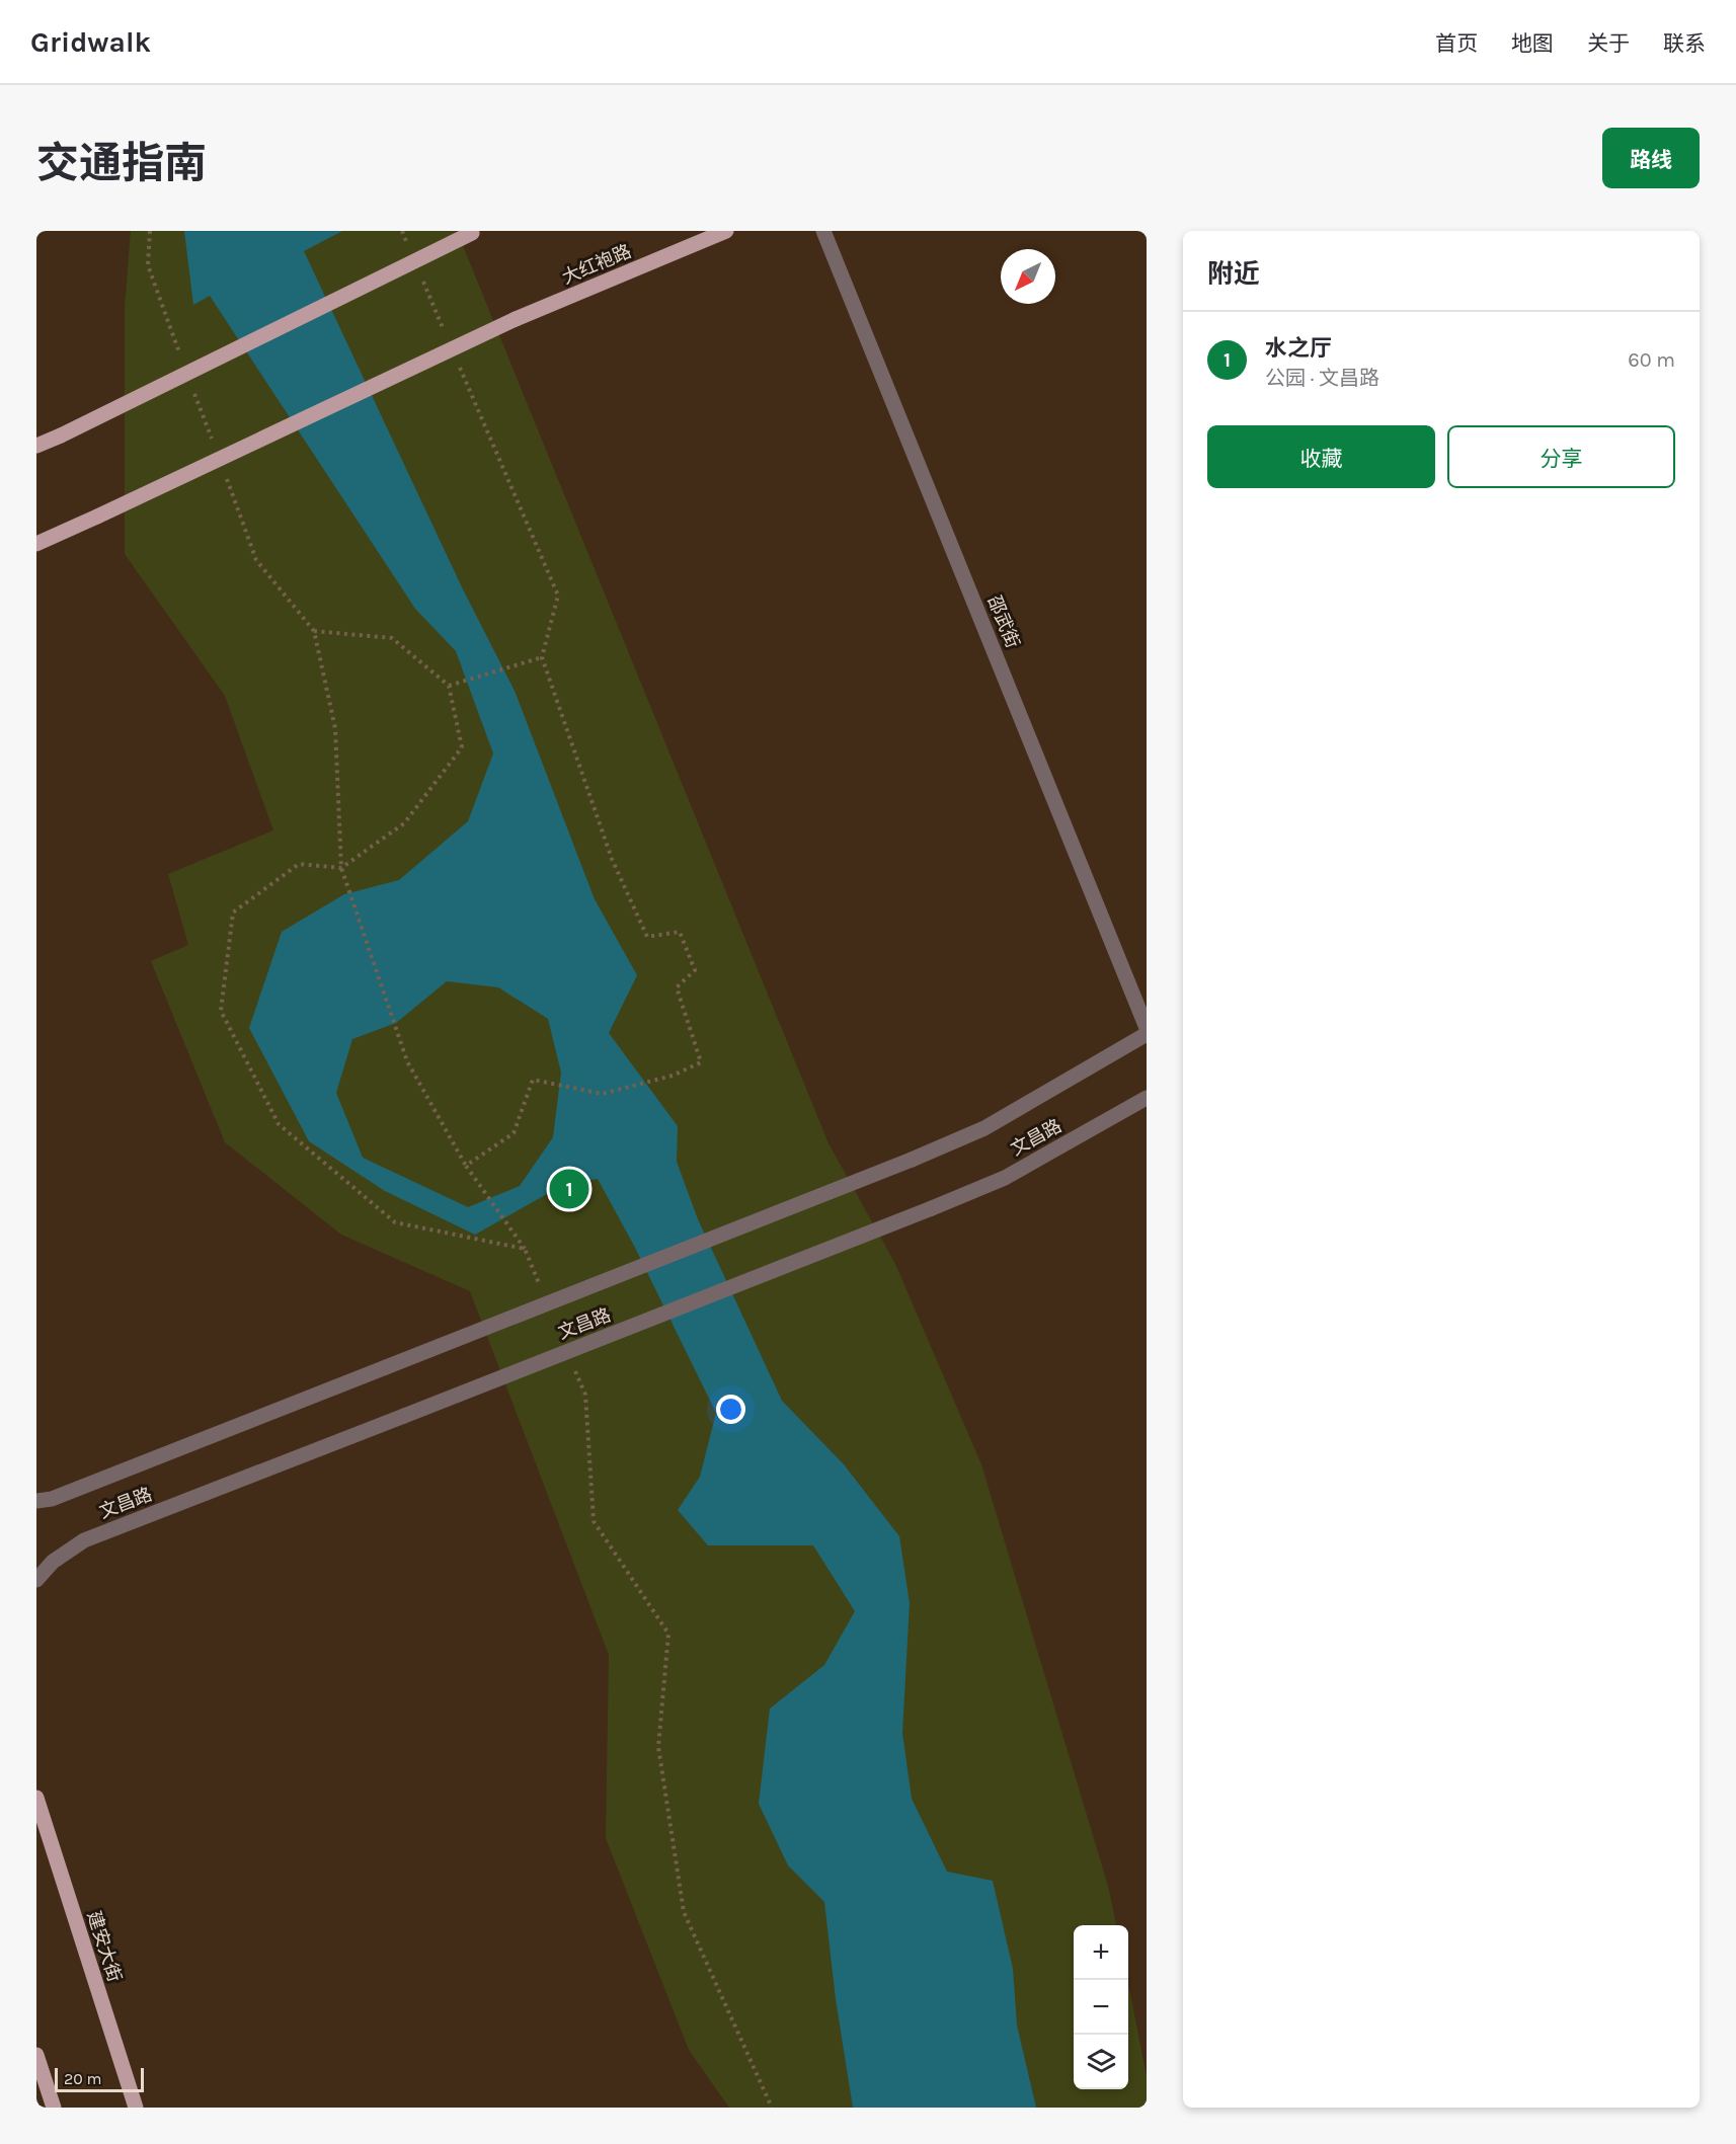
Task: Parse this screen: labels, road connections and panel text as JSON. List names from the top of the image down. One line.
{"streets":{"main road":["大红袍路","建安大街"],"street":["邵武街","文昌路"]},"scale_bar":"20 m","north":"bottom left","page":{"header":"Gridwalk","nav":["首页","地图","关于","联系"],"title":"交通指南","buttons":["路线",["收藏","分享"]],"heading":"附近","list":[{"mark":"1","name":"水之厅","note":"公园 · 文昌路","value":"60 m"}],"pins":"1","map_buttons":["+","−"],"scale":"20 m"}}
